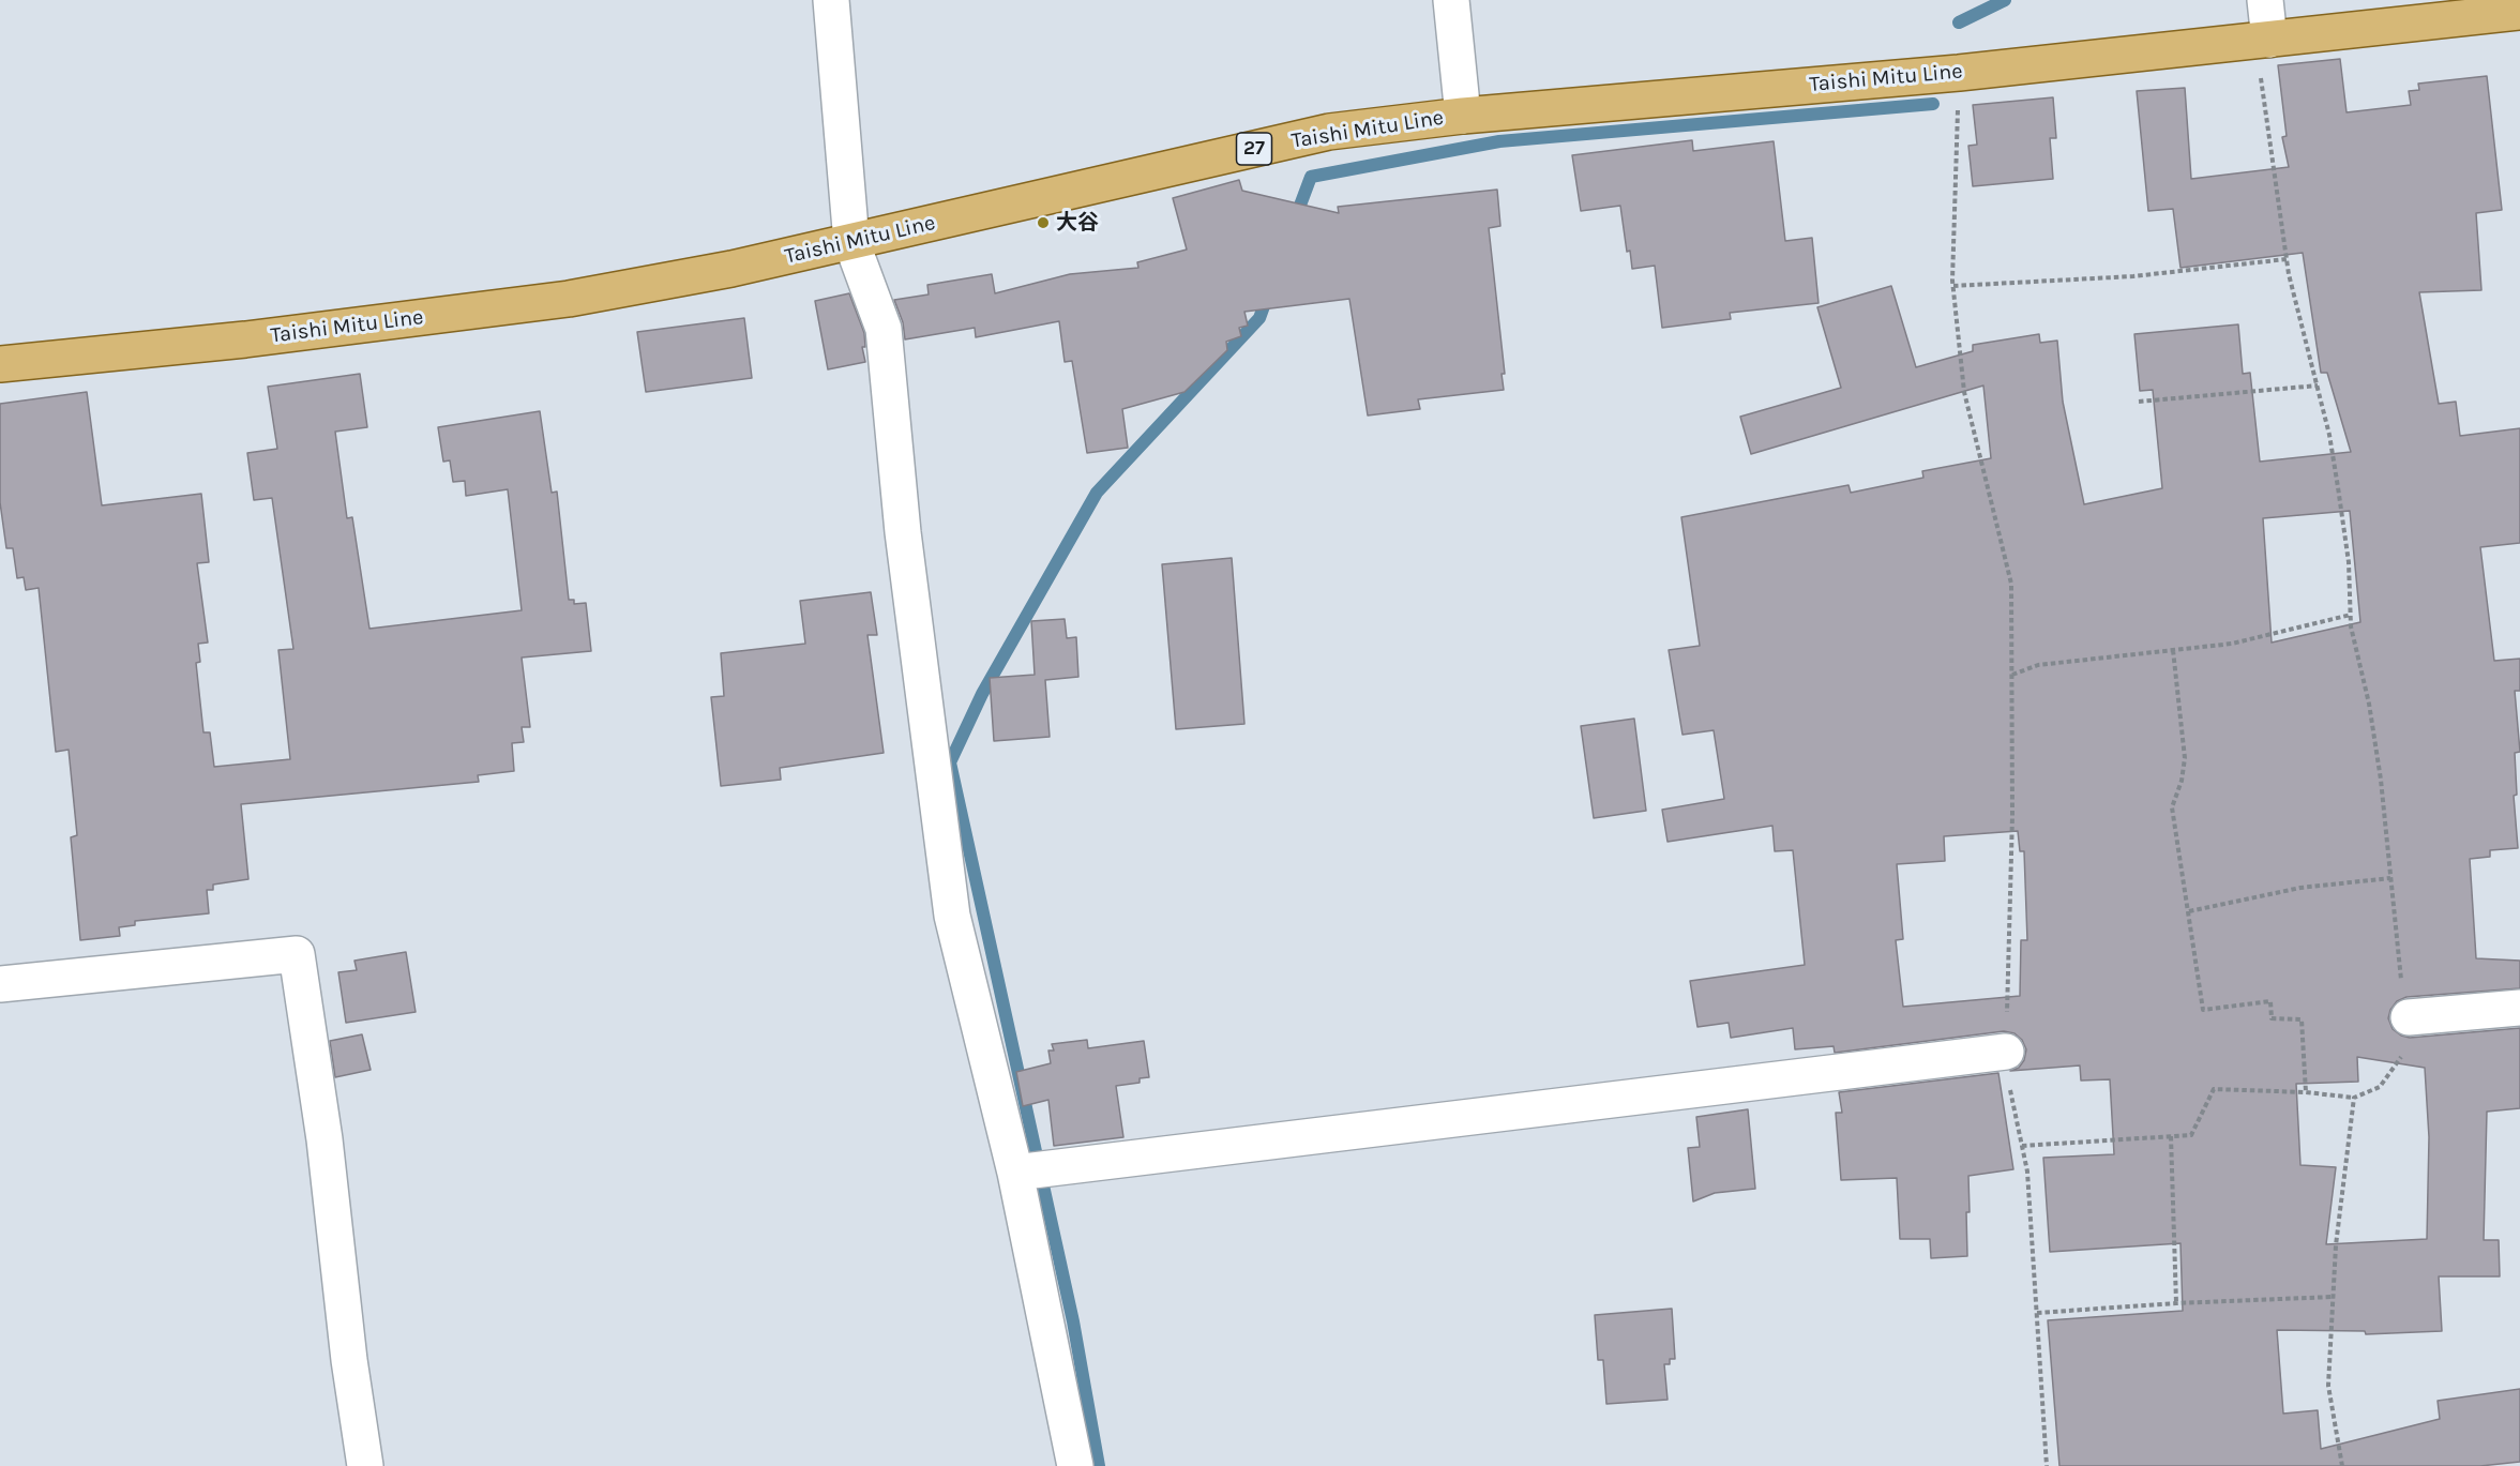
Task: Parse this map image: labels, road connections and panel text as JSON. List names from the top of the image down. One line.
{"streets":{"main road":["Taishi Mitu Line","27"]},"places":["大谷"]}
